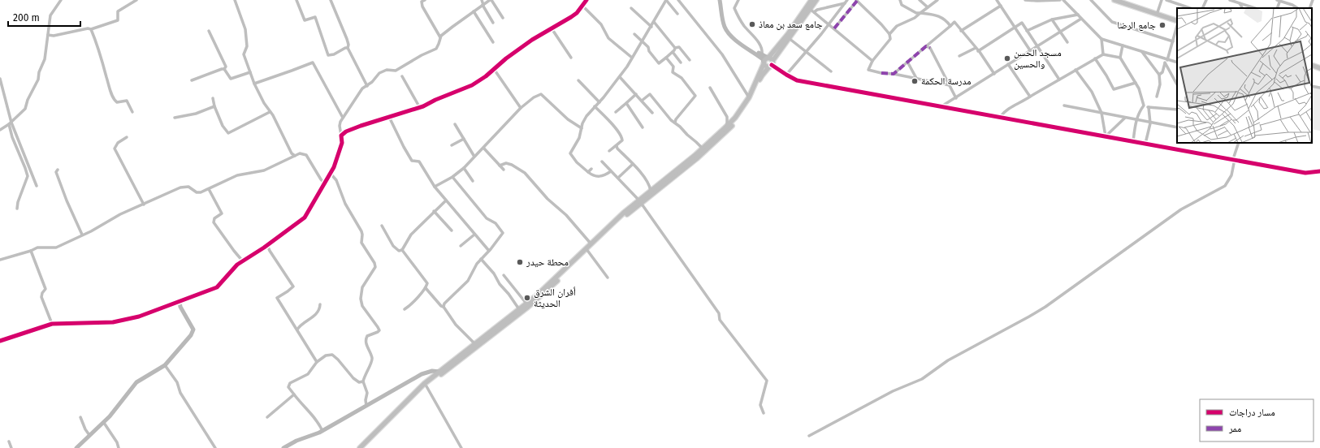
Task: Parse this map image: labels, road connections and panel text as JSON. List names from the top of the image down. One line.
{"places":["جامع سعد بن معاذ","جامع الرضا","مسجد الحسن والحسين","مدرسة الحكمة","محطة حيدر","أفران الشرق الحديثة"],"legend":["مسار دراجات","ممر"],"scale_bar":"200 m"}
